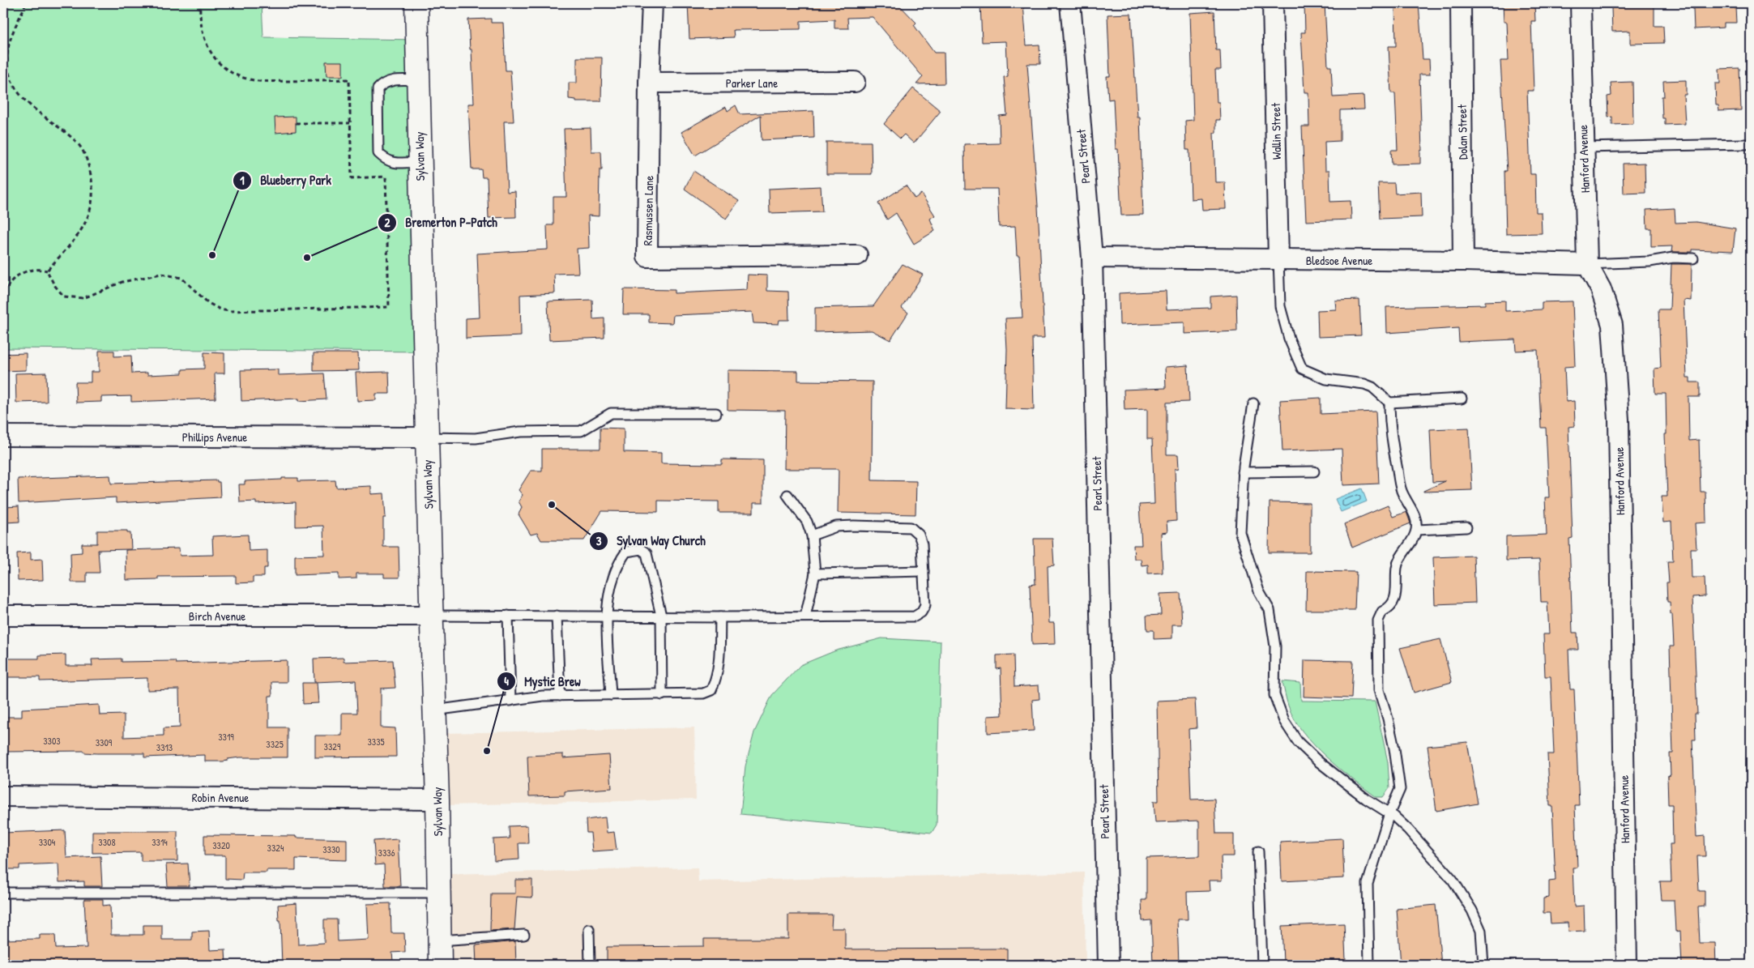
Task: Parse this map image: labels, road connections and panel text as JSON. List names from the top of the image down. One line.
{"streets":{"main road":["Sylvan Way"],"street":["Parker Lane","Wallin Street","Dolan Street","Pearl Street","Hanford Avenue","Rasmussen Lane","Bledsoe Avenue","Phillips Avenue","Birch Avenue","Robin Avenue"]},"crossings":[["Parker Lane","Rasmussen Lane"],["Wallin Street","Bledsoe Avenue"],["Dolan Street","Bledsoe Avenue"],["Sylvan Way","Phillips Avenue"],["Sylvan Way","Birch Avenue"],["Sylvan Way","Robin Avenue"],["Pearl Street","Bledsoe Avenue"],["Hanford Avenue","Bledsoe Avenue"]],"places":["Blueberry Park","Bremerton P-Patch","Sylvan Way Church","Mystic Brew"],"house_numbers":["3319","3303","3335","3309","3325","3329","3313","3304","3308","3314","3320","3324","3330","3336"]}
